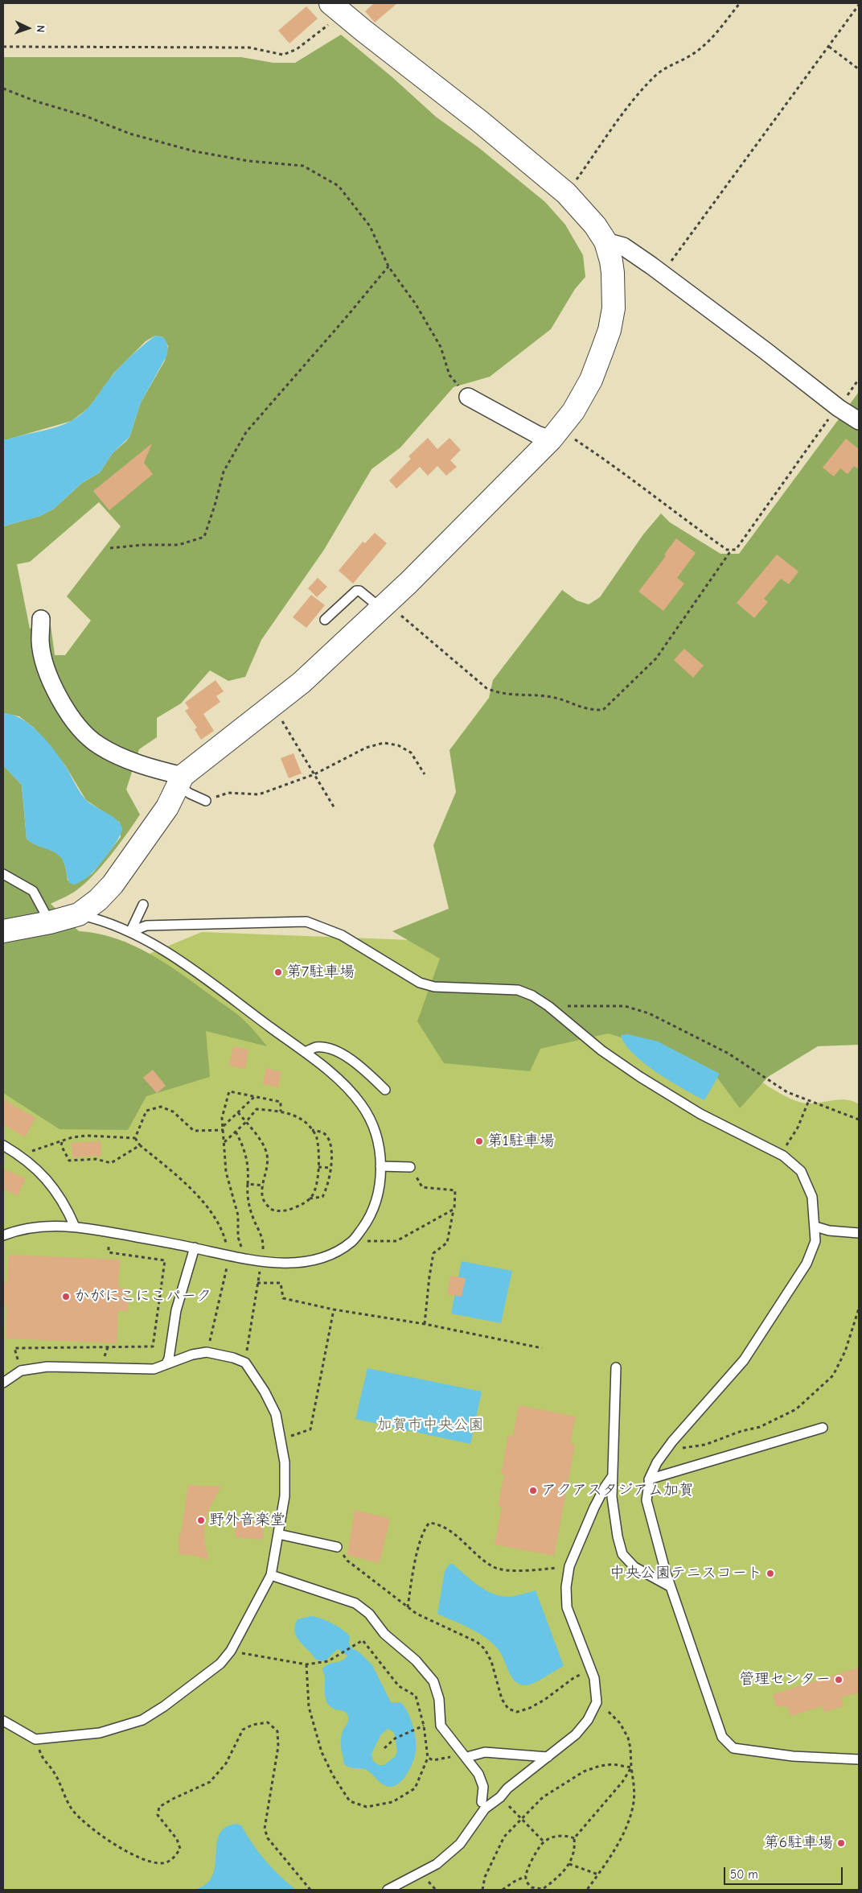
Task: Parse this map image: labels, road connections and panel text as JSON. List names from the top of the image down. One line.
{"parks":["加賀市中央公園"],"places":["第7駐車場","第1駐車場","かがにこにこパーク","アクアスタジアム加賀","野外音楽堂","中央公園テニスコート","管理センター","第6駐車場"],"scale_bar":"50 m","north":"right"}
